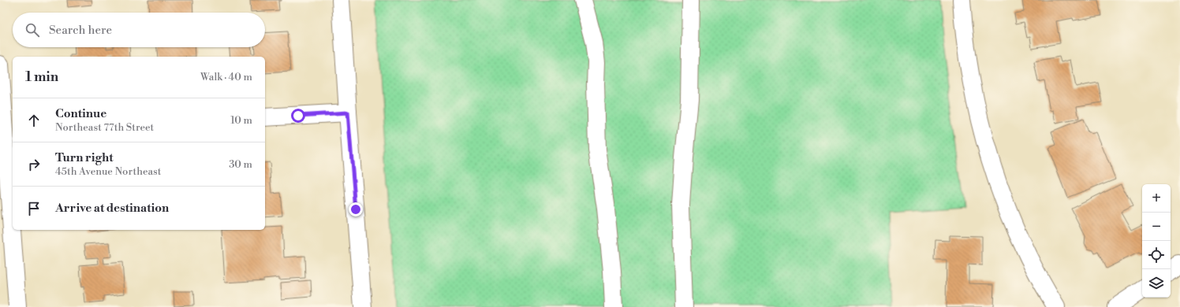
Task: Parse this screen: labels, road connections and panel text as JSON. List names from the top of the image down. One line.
{"page":{"search":"Search here","heading":["1 min","Walk · 40 m"],"list":[["Continue","Northeast 77th Street","10 m"],["Turn right","45th Avenue Northeast","30 m"],"Arrive at destination"],"map_buttons":["+","−"]}}
